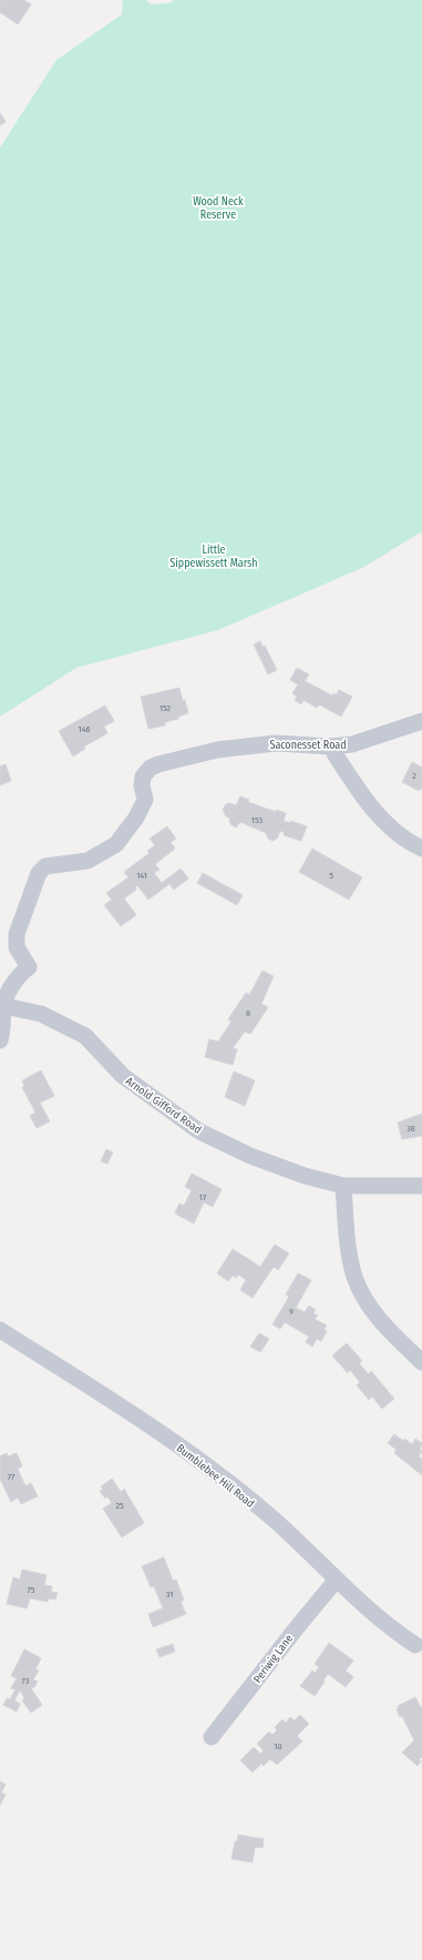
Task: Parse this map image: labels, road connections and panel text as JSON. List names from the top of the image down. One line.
{"streets":{"street":["Saconesset Road","Arnold Gifford Road","Bumblebee Hill Road","Periwig Lane"]},"crossings":[["Saconesset Road","Arnold Gifford Road"],["Bumblebee Hill Road","Periwig Lane"]],"parks":["Wood Neck Reserve","Little Sippewissett Marsh"],"house_numbers":["152","146","2","153","141","5","8","38","17","9","77","25","75","31","73","10"]}
